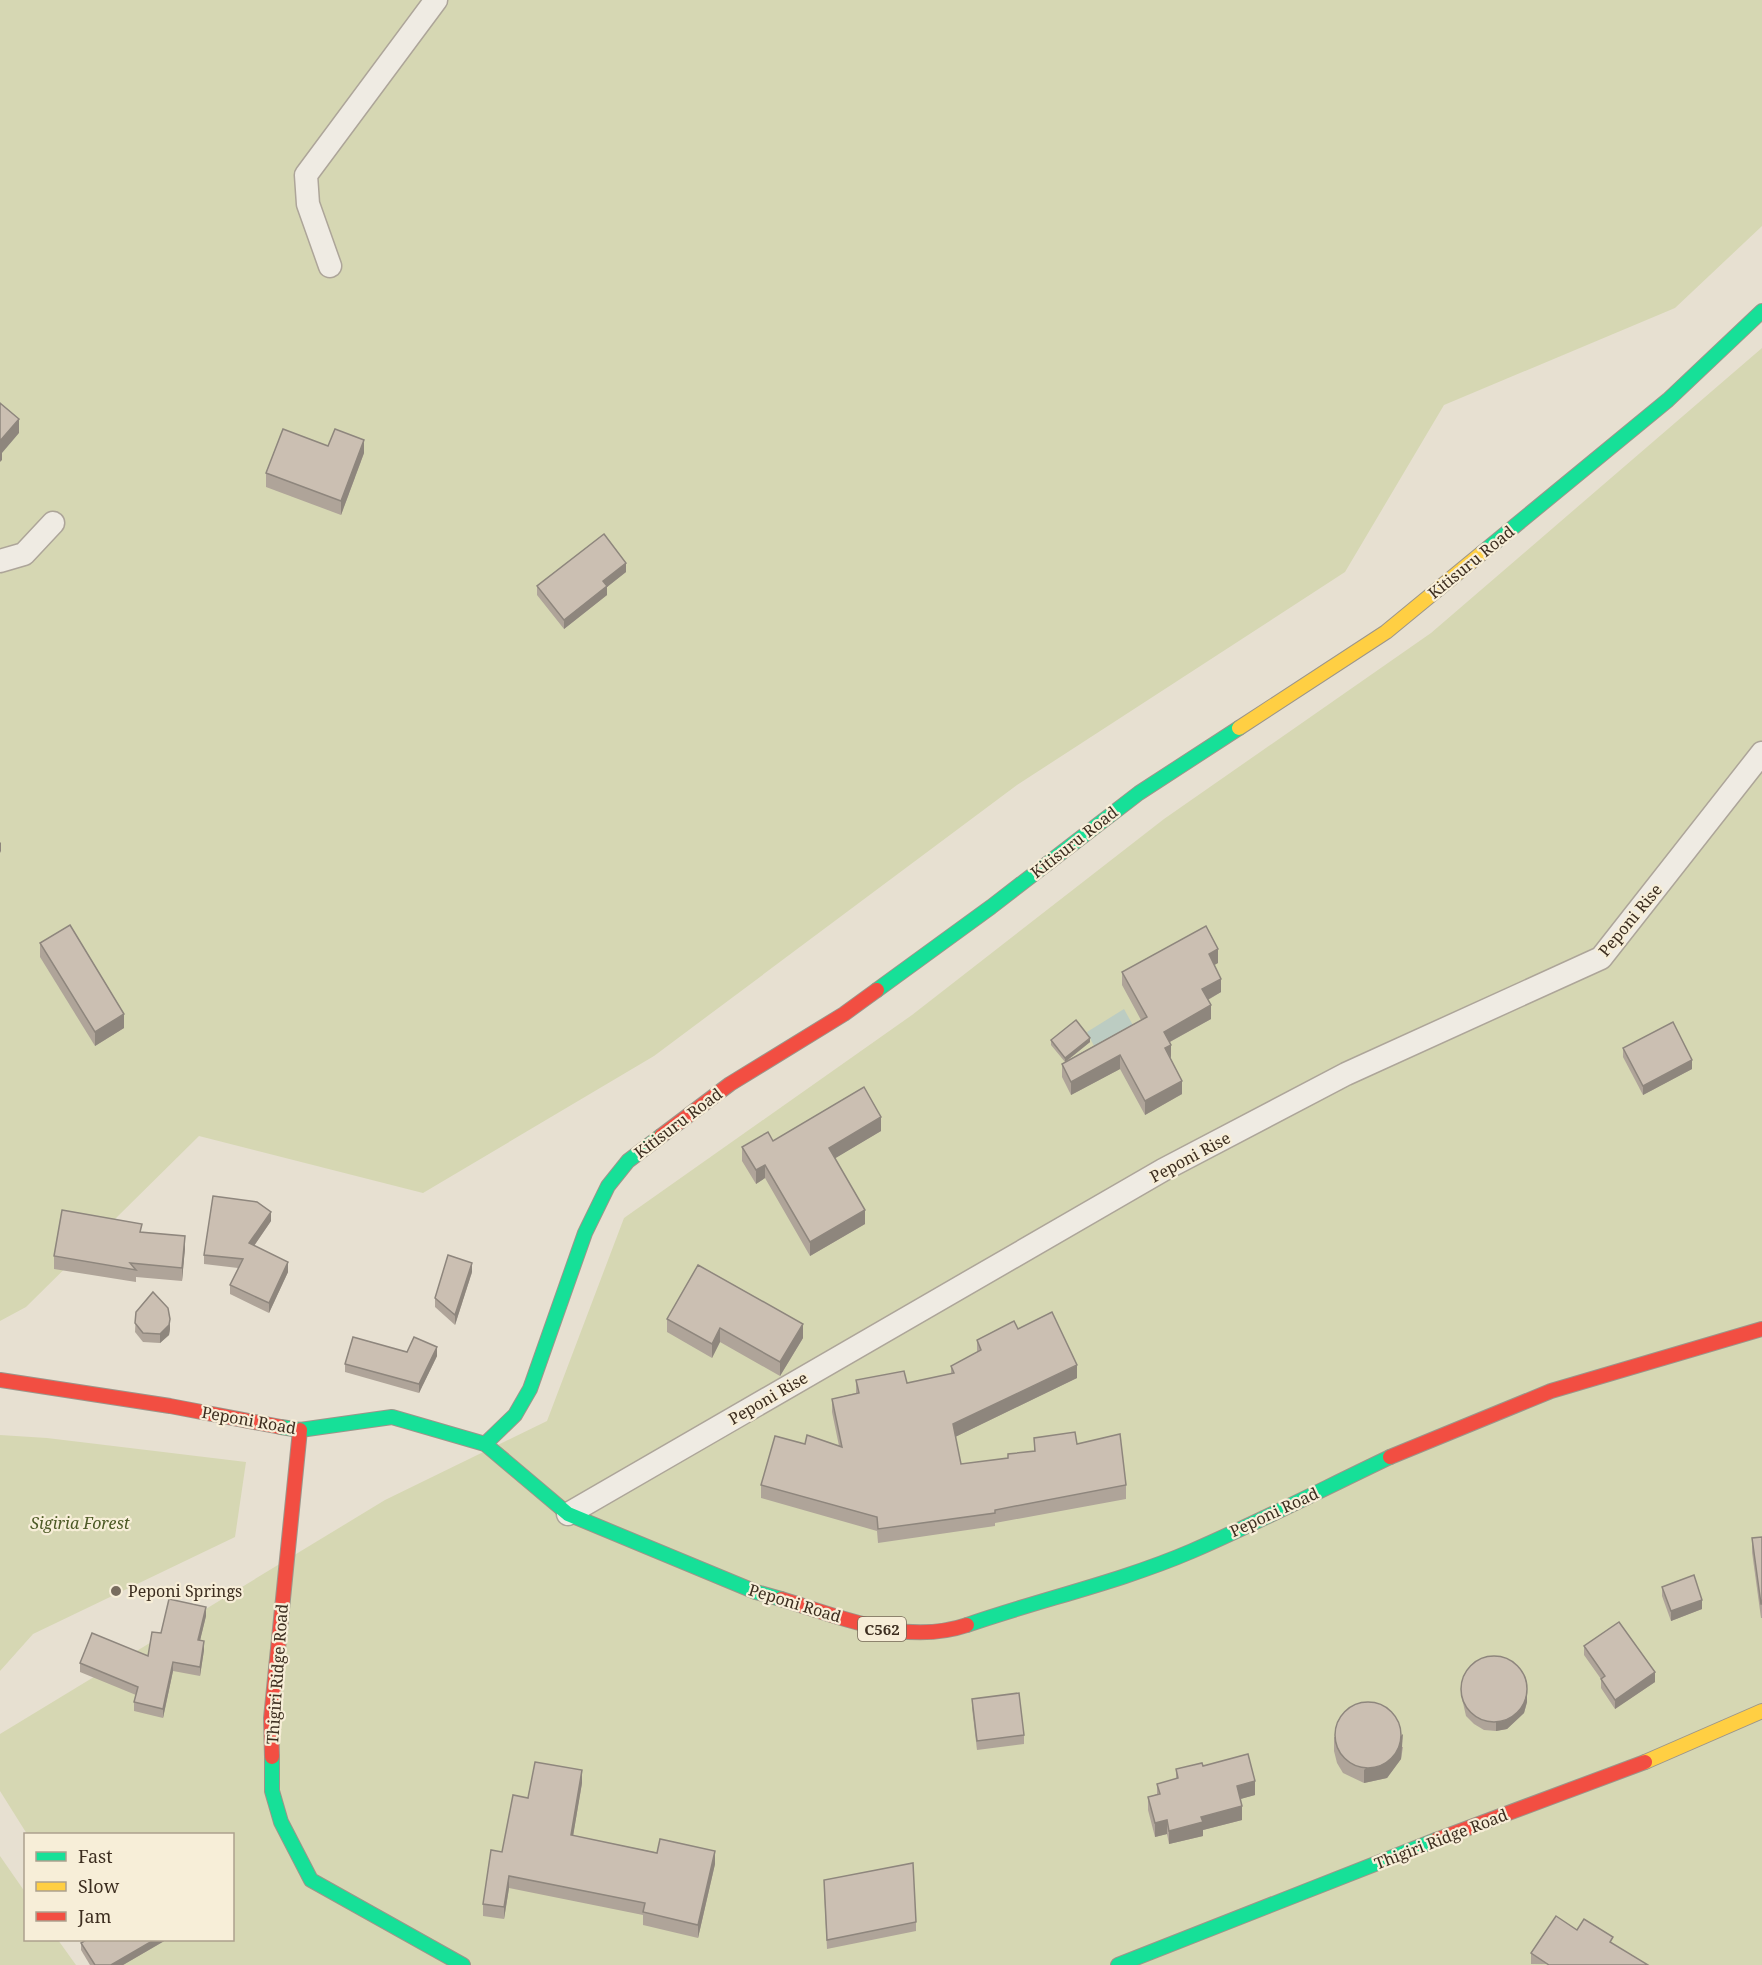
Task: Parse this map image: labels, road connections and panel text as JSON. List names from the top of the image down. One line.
{"streets":{"street":["Kitisuru Road","Peponi Rise","Peponi Road","C562","Thigiri Ridge Road"]},"crossings":[["Kitisuru Road","Peponi Road"],["Peponi Rise","Peponi Road"],["Peponi Road","Thigiri Ridge Road"]],"parks":["Sigiria Forest"],"places":["Peponi Springs"],"legend":["Fast","Slow","Jam"]}
